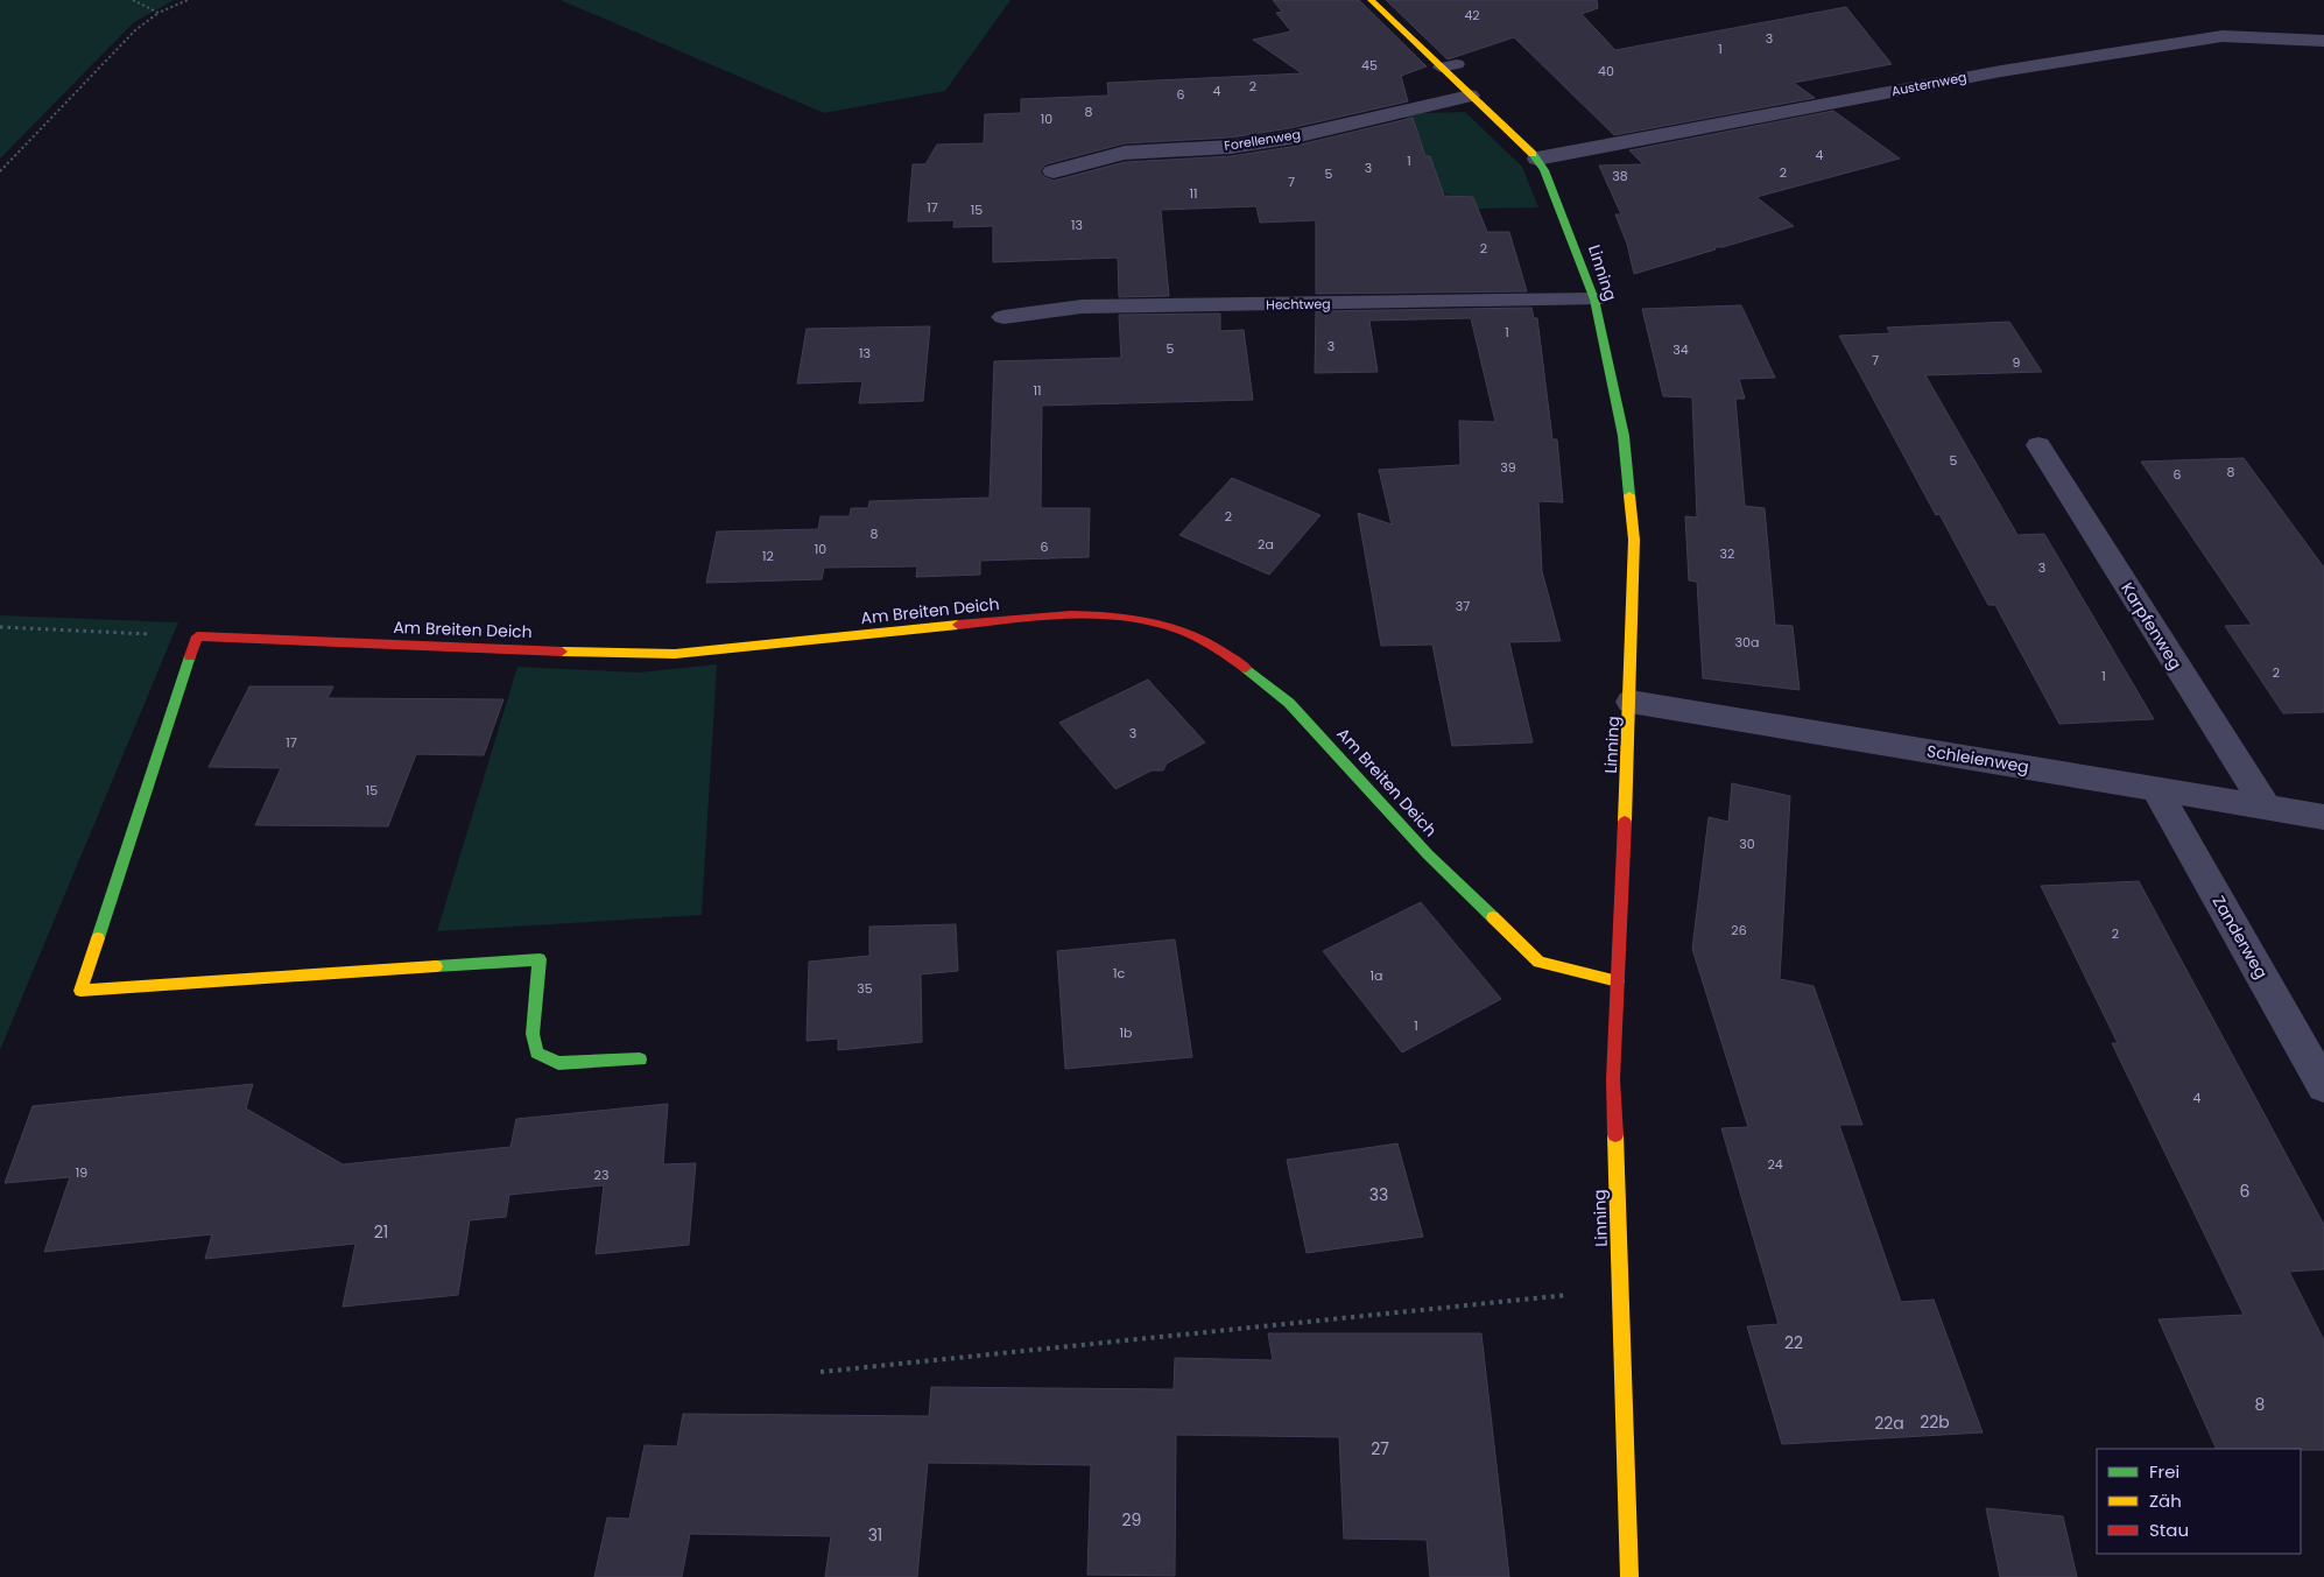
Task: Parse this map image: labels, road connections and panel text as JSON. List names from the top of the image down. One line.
{"streets":{"street":["Austernweg","Forellenweg","Linning","Hechtweg","Am Breiten Deich","Karpfenweg","Schleienweg","Zanderweg"]},"crossings":[["Austernweg","Linning"],["Forellenweg","Linning"],["Linning","Hechtweg"],["Linning","Am Breiten Deich"],["Linning","Schleienweg"],["Karpfenweg","Schleienweg"],["Schleienweg","Zanderweg"]],"house_numbers":["42","3","1","45","40","2","4","6","8","10","4","1","3","2","5","38","7","11","17","15","13","2","1","3","5","34","13","7","9","11","5","39","8","6","2","8","2a","6","10","32","12","3","37","30a","2","1","3","17","15","30","26","2","1c","1a","35","1","1b","4","24","19","23","6","33","21","22","8","22b","22a","27","29","31"],"legend":["Frei","Zäh","Stau"]}
